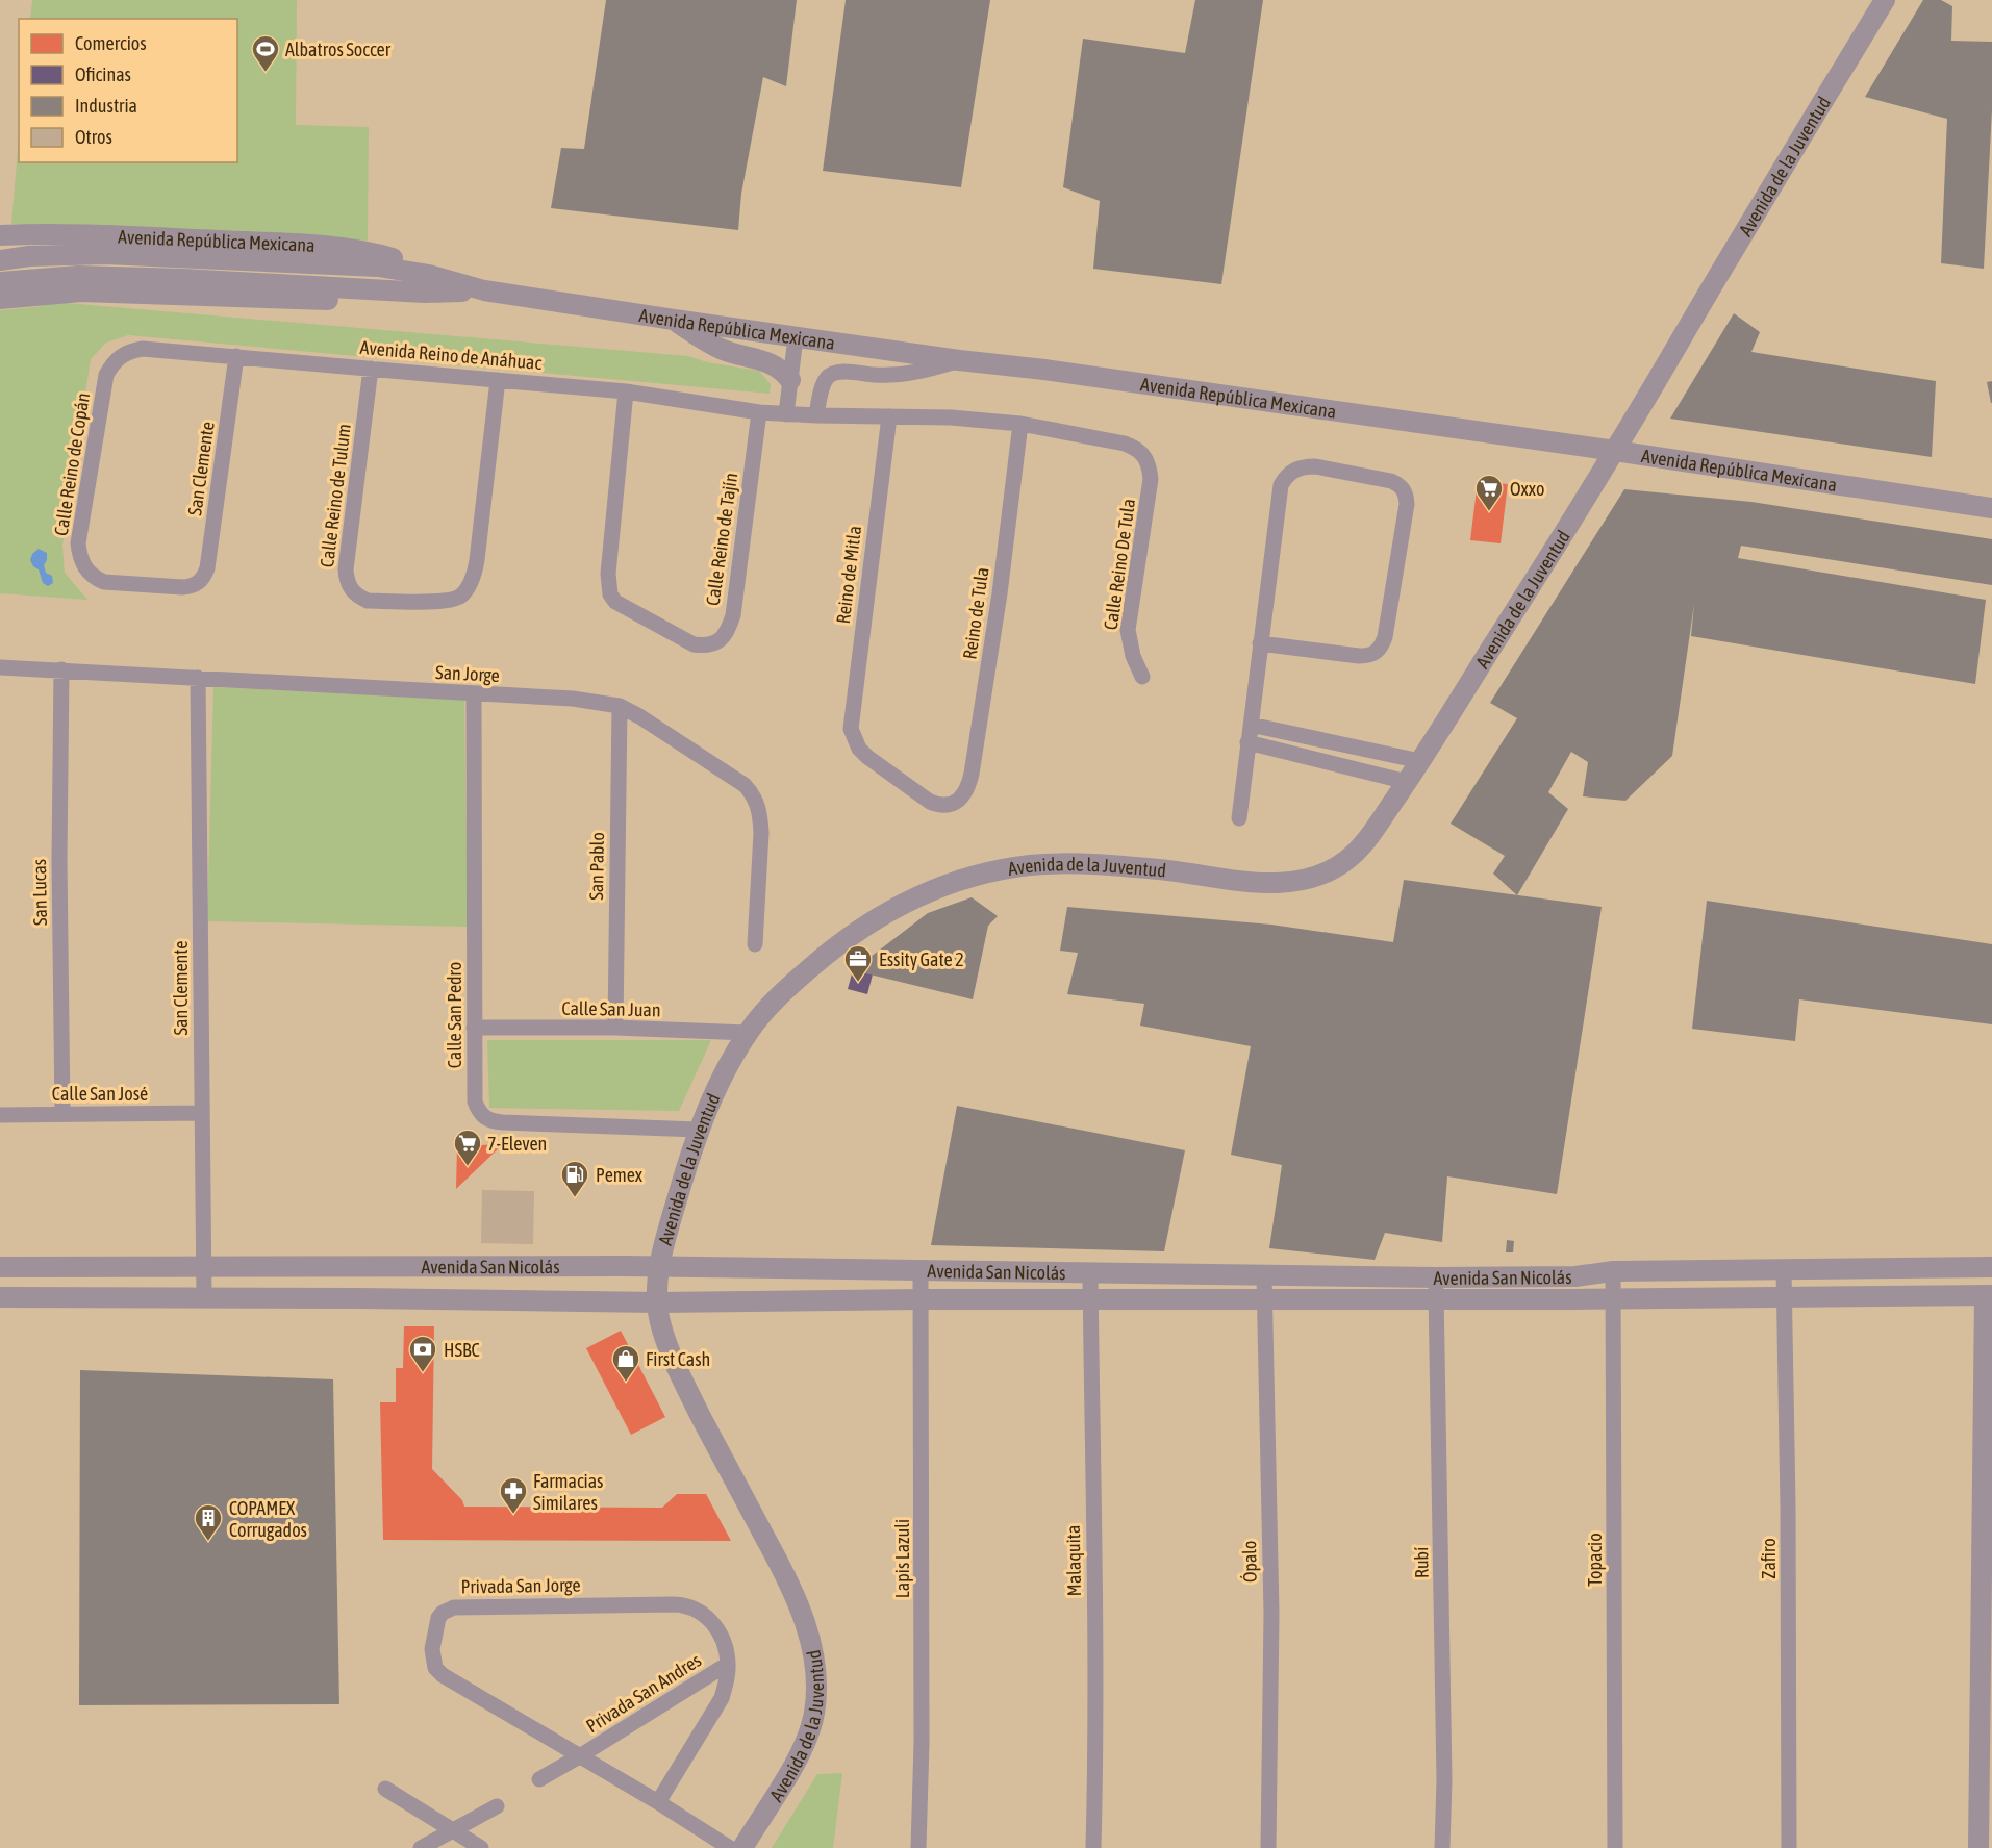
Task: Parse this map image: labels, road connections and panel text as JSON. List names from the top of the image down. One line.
{"streets":{"street":["Avenida de la Juventud","Avenida República Mexicana","Avenida Reino de Anáhuac","Calle Reino de Copán","San Clemente","Calle Reino de Tulum","Calle Reino de Tajín","Calle Reino De Tula","Reino de Mitla","Reino de Tula","San Jorge","San Pablo","San Lucas","Calle San Juan","Calle San Pedro","Calle San José","Avenida San Nicolás","Lapis Lazuli","Zafiro","Topacio","Malaquita","Ópalo","Rubí","Privada San Jorge","Privada San Andres"]},"crossings":[["Avenida de la Juventud","Avenida República Mexicana"],["Avenida de la Juventud","Calle San Juan"],["Avenida de la Juventud","Calle San Pedro"],["Avenida de la Juventud","Avenida San Nicolás"],["Avenida Reino de Anáhuac","Calle Reino de Copán"],["Avenida Reino de Anáhuac","San Clemente"],["Avenida Reino de Anáhuac","Calle Reino de Tulum"],["Avenida Reino de Anáhuac","Calle Reino de Tajín"],["Avenida Reino de Anáhuac","Calle Reino De Tula"],["Avenida Reino de Anáhuac","Reino de Mitla"],["Avenida Reino de Anáhuac","Reino de Tula"],["Calle Reino de Copán","San Clemente"],["San Clemente","San Jorge"],["San Clemente","Calle San José"],["San Clemente","Avenida San Nicolás"],["Reino de Mitla","Reino de Tula"],["San Jorge","San Pablo"],["San Jorge","San Lucas"],["San Jorge","Calle San Pedro"],["San Pablo","Calle San Juan"],["San Lucas","Calle San José"],["Calle San Juan","Calle San Pedro"],["Avenida San Nicolás","Lapis Lazuli"],["Avenida San Nicolás","Zafiro"],["Avenida San Nicolás","Topacio"],["Avenida San Nicolás","Malaquita"],["Avenida San Nicolás","Ópalo"],["Avenida San Nicolás","Rubí"],["Privada San Jorge","Privada San Andres"]],"places":{"sports":["Albatros Soccer"],"supermarket":["Oxxo","7-Eleven"],"office":["Essity Gate 2"],"fuel station":["Pemex"],"bank":["HSBC"],"shop":["First Cash"],"pharmacy":["Farmacias Similares"],"building":["COPAMEX Corrugados"]},"legend":["Comercios","Oficinas","Industria","Otros"]}
